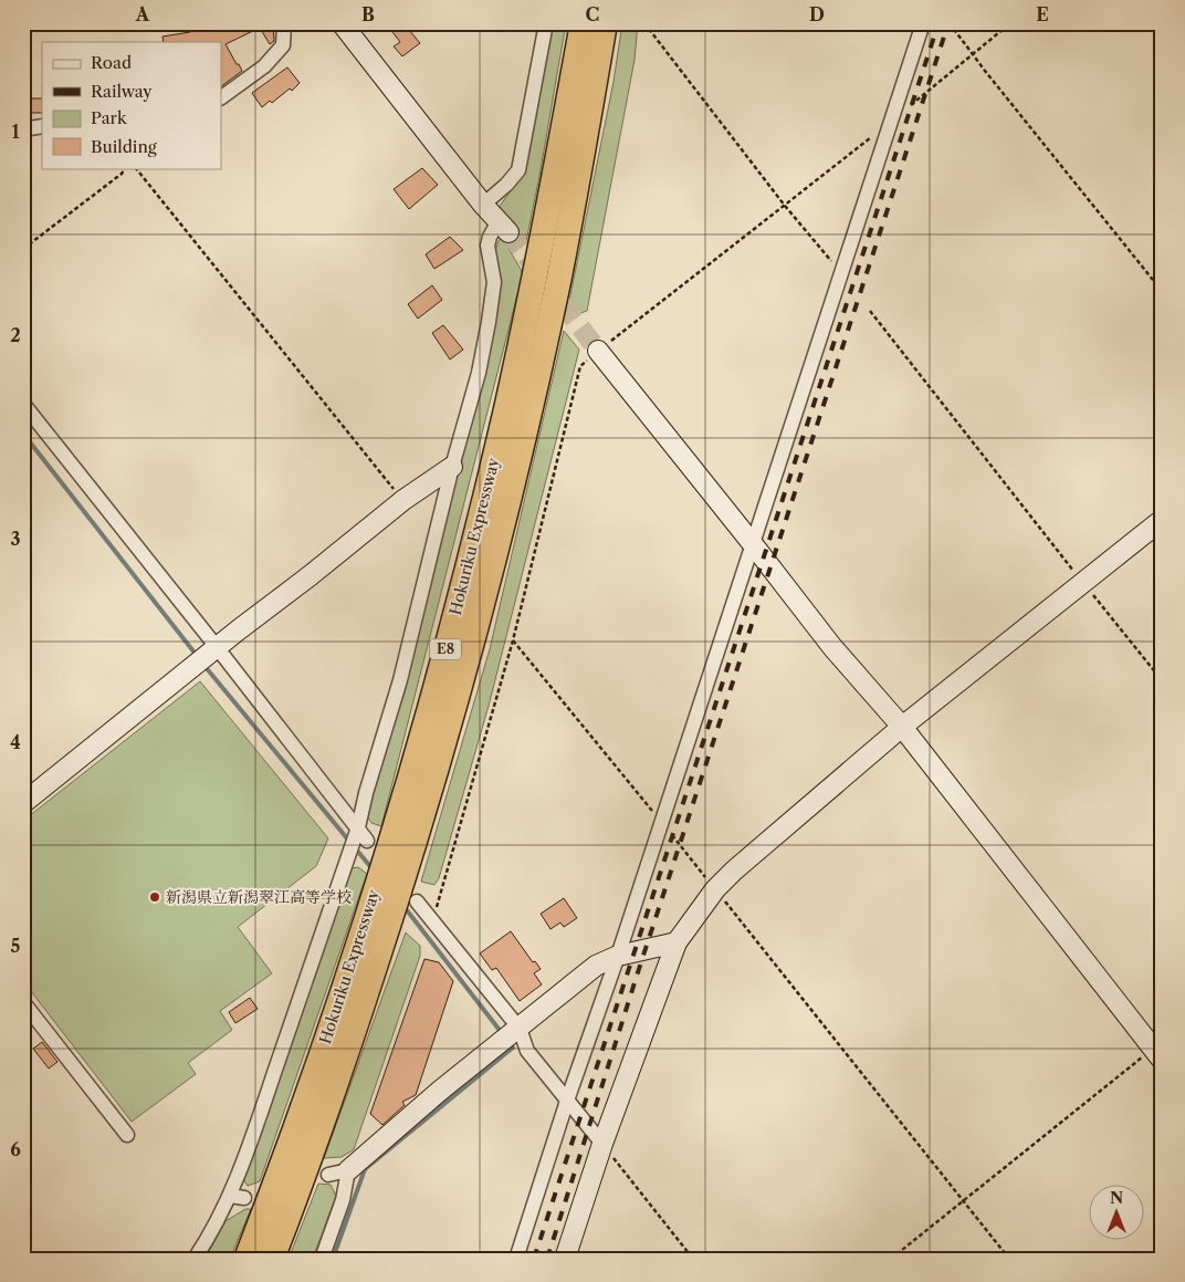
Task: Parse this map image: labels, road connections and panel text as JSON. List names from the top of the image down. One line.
{"streets":{"highway":["Hokuriku Expressway","E8"]},"places":["新潟県立新潟翠江高等学校"],"legend":["Road","Railway","Park","Building"],"north":"top","grid":{"columns":["A","B","C","D","E"],"rows":["1","2","3","4","5","6"]}}
